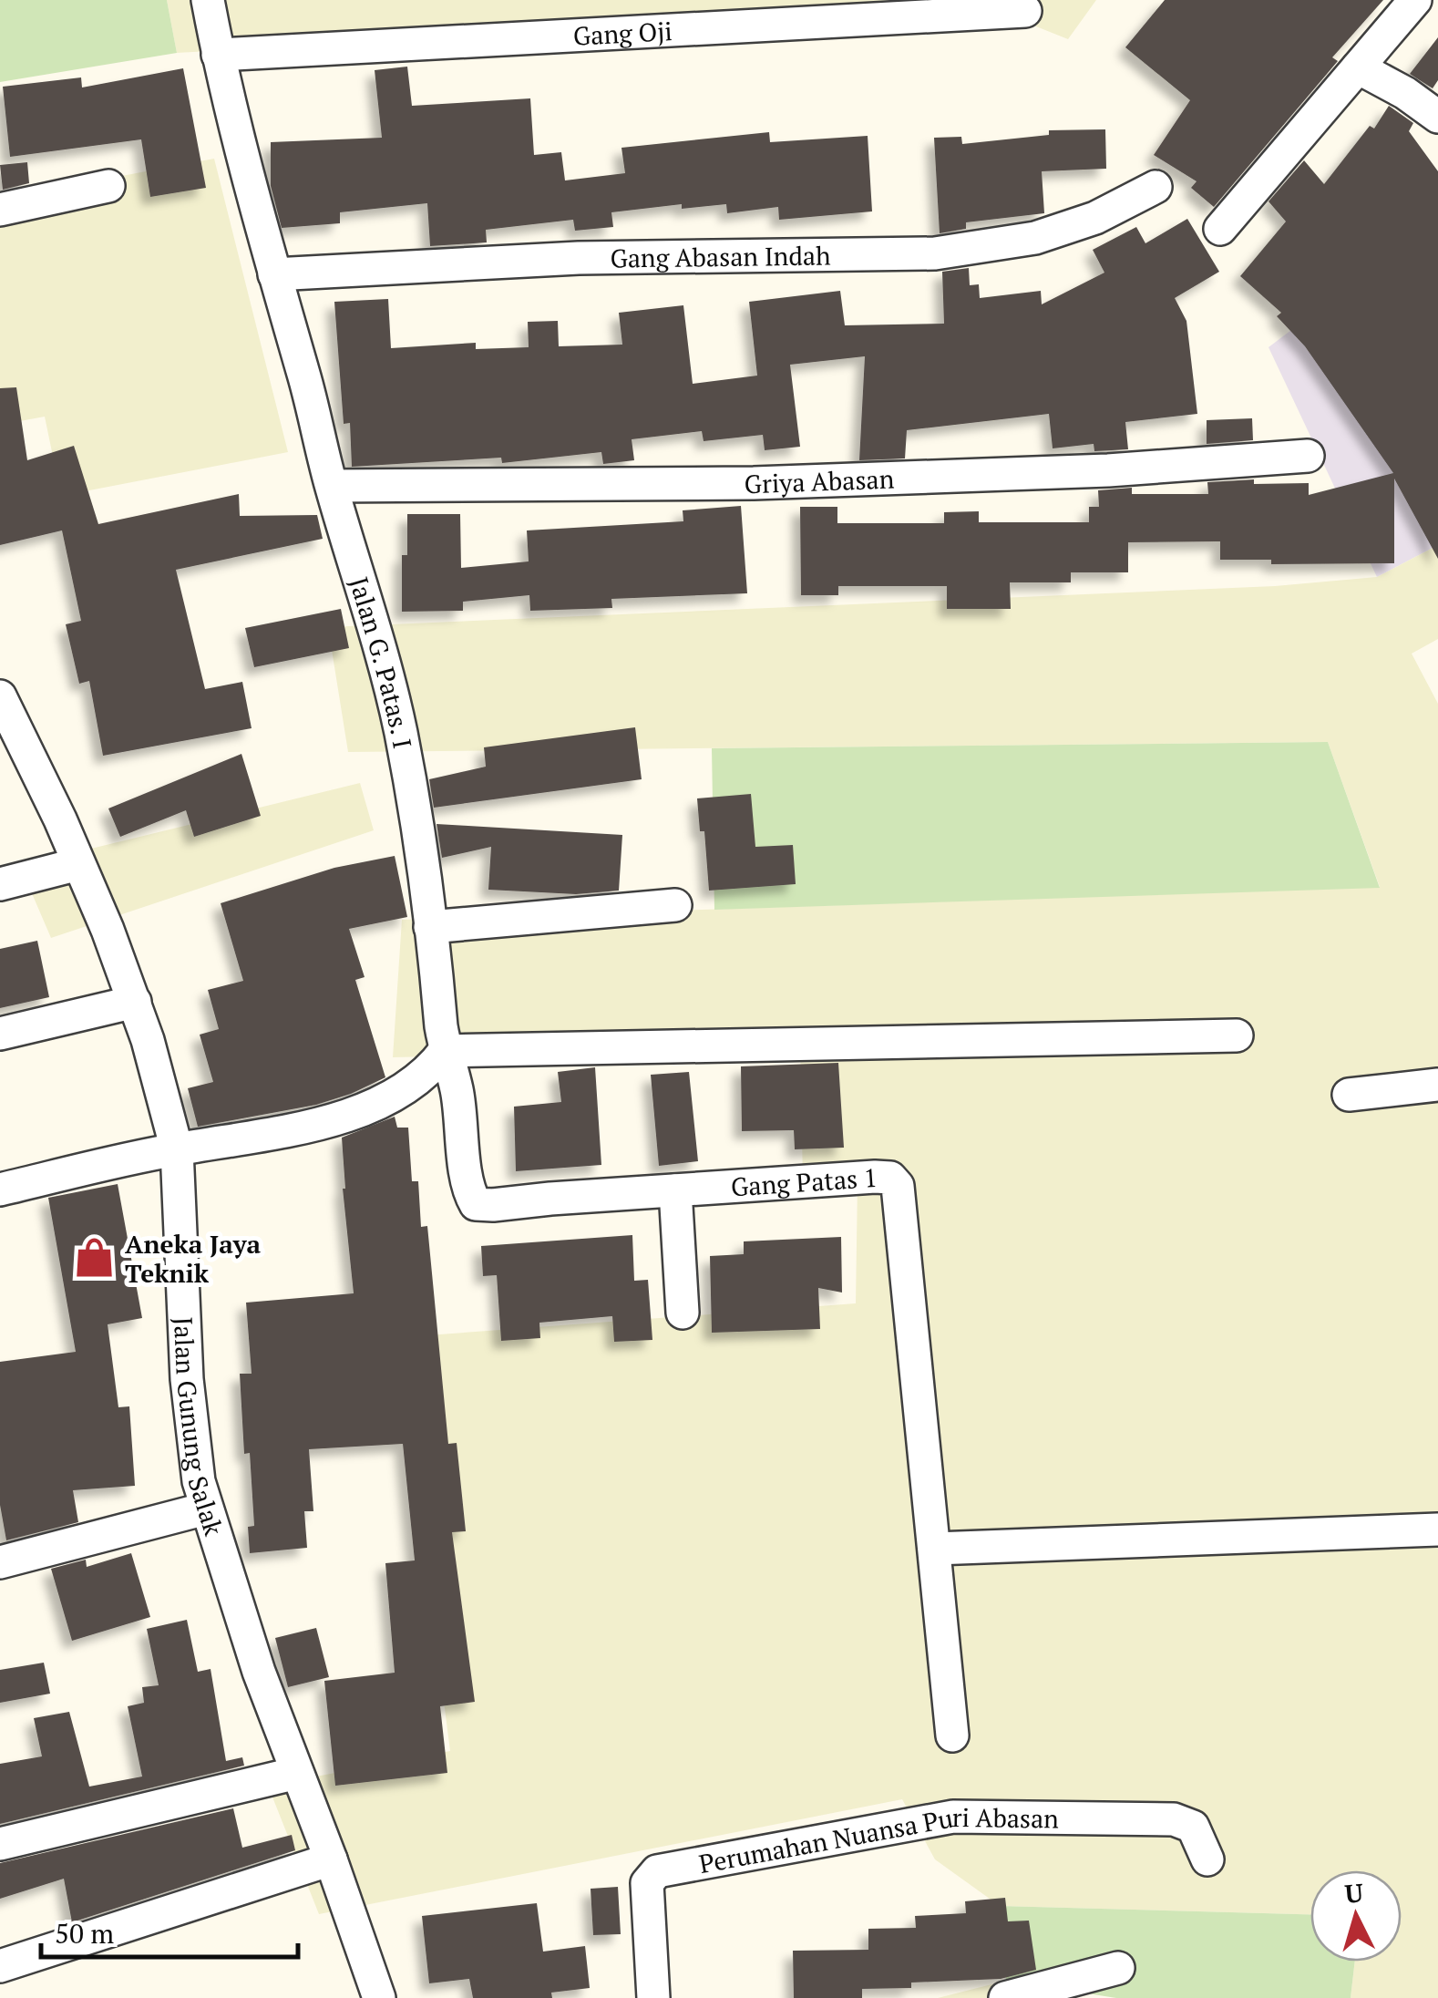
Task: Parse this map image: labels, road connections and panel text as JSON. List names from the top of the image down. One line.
{"streets":{"street":["Gang Oji","Gang Abasan Indah","Griya Abasan","Jalan G. Patas. I","Gang Patas 1","Jalan Gunung Salak","Perumahan Nuansa Puri Abasan"]},"crossings":[["Gang Oji","Jalan G. Patas. I"],["Gang Abasan Indah","Jalan G. Patas. I"],["Griya Abasan","Jalan G. Patas. I"],["Jalan G. Patas. I","Gang Patas 1"]],"places":{"shop":["Aneka Jaya Teknik"]},"scale_bar":"50 m","north":"top"}
